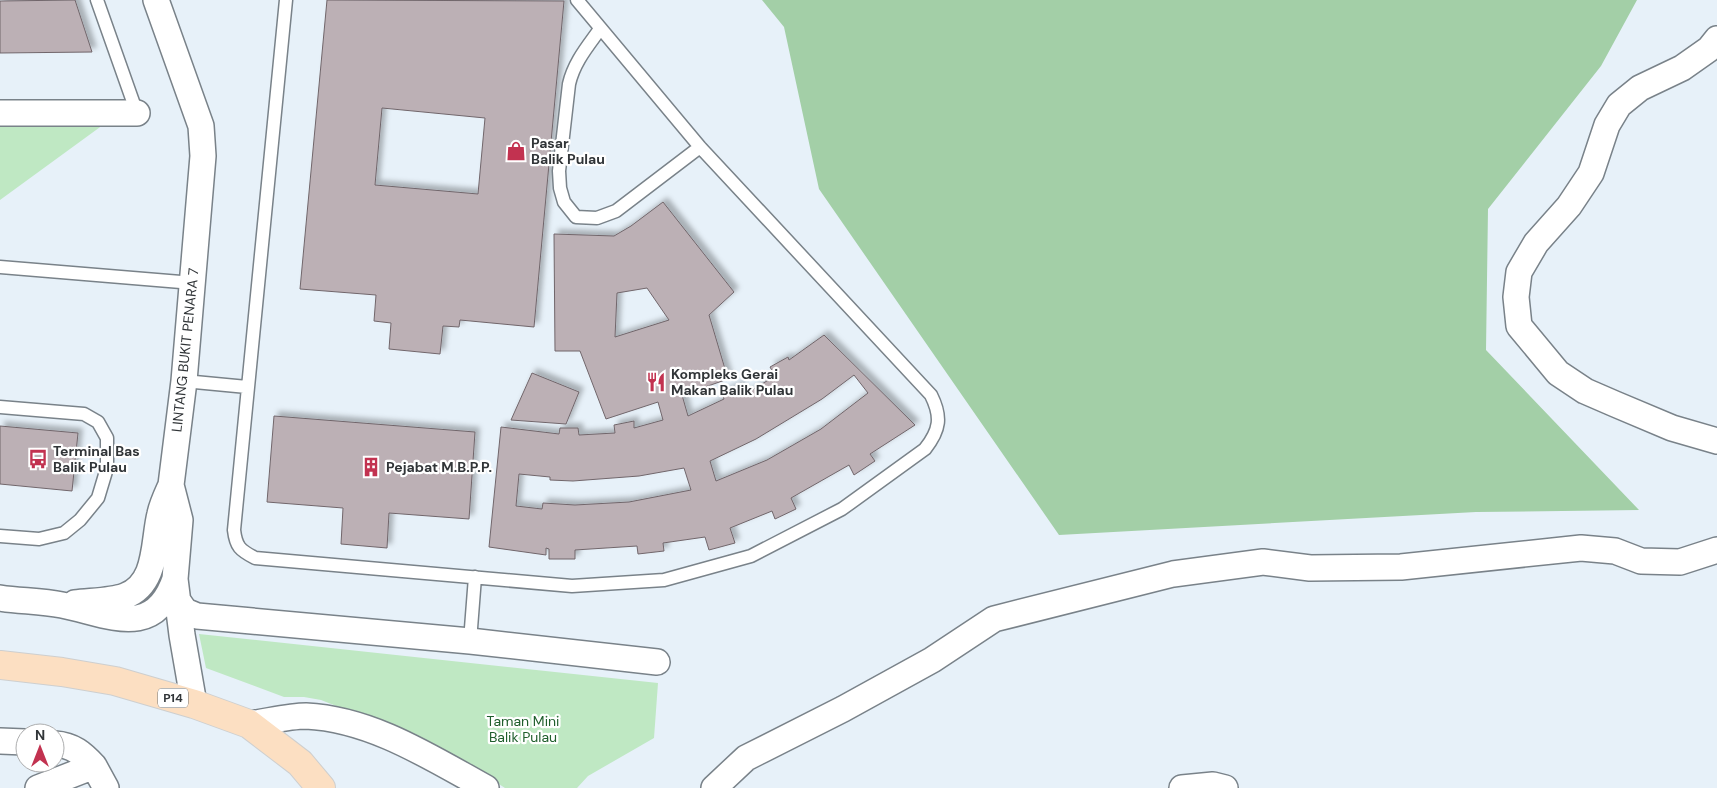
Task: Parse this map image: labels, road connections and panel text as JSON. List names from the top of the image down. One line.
{"streets":{"main road":["P14"],"street":["LINTANG BUKIT PENARA 7"]},"crossings":[["LINTANG BUKIT PENARA 7","P14"]],"parks":["Taman Mini Balik Pulau"],"places":{"shop":["Pasar Balik Pulau"],"restaurant":["Kompleks Gerai Makan Balik Pulau"],"bus stop":["Terminal Bas Balik Pulau"],"building":["Pejabat M.B.P.P."]},"north":"top"}
